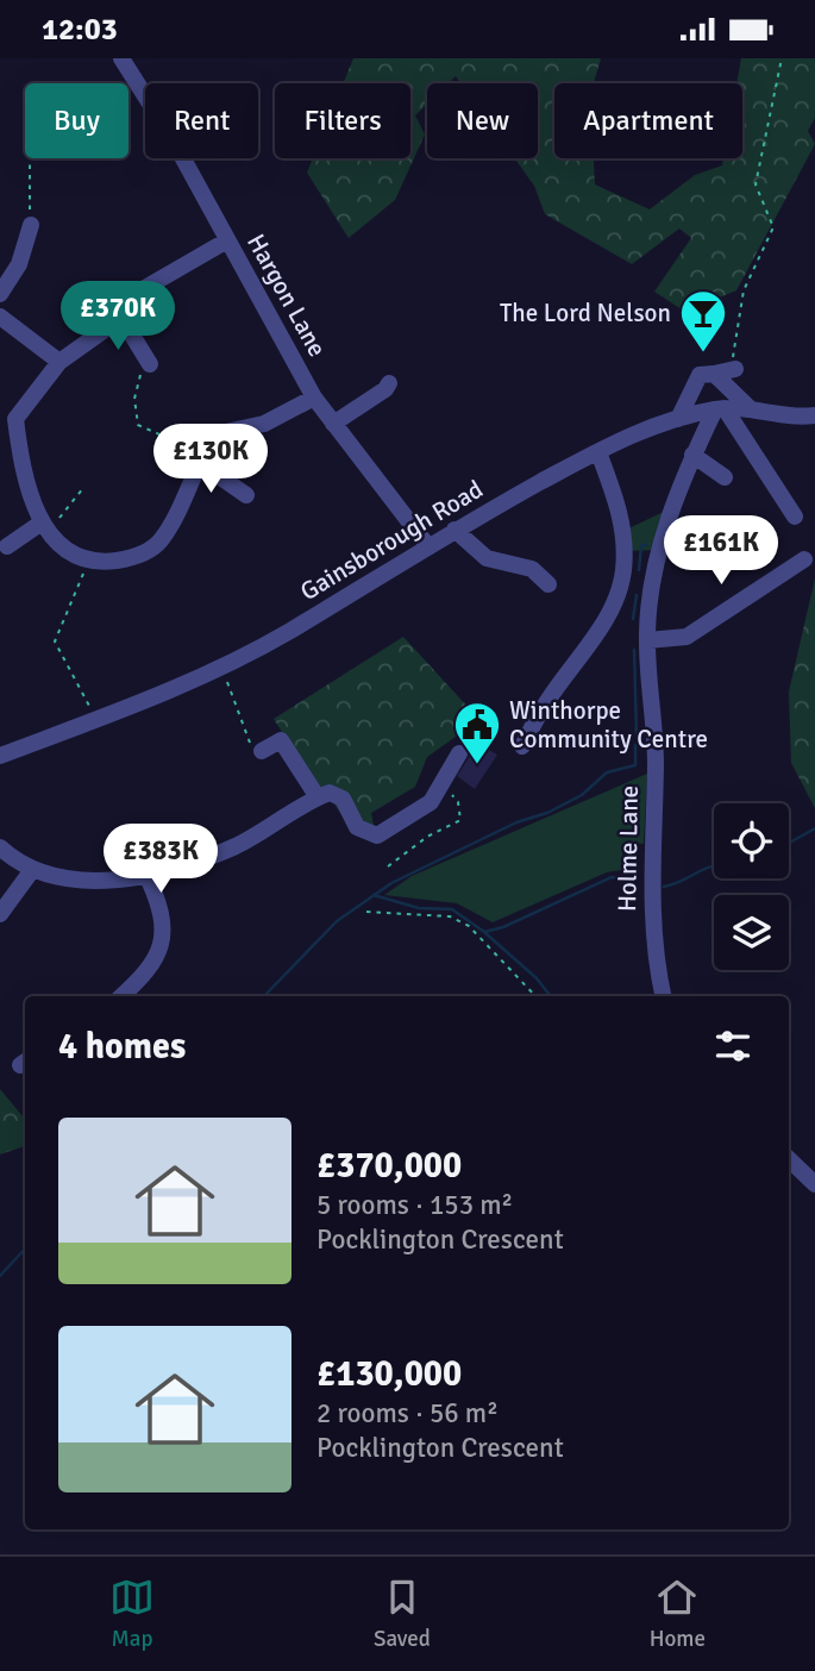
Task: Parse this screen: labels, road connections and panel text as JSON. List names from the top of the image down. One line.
{"streets":{"street":["Hargon Lane","Gainsborough Road","Holme Lane"]},"crossings":[["Hargon Lane","Gainsborough Road"],["Gainsborough Road","Holme Lane"]],"places":{"bar":["The Lord Nelson"],"public building":["Winthorpe Community Centre"]},"page":{"status":"12:03","chip":["Buy","Rent","Filters","New","Apartment"],"price":["£370K","£130K","£161K","£383K"],"heading":"4 homes","list":[{"name":"£370,000","note":"5 rooms · 153 m² · Pocklington Crescent"},{"name":"£130,000","note":"2 rooms · 56 m² · Pocklington Crescent"}],"tabs":["Map","Saved","Home"]}}
